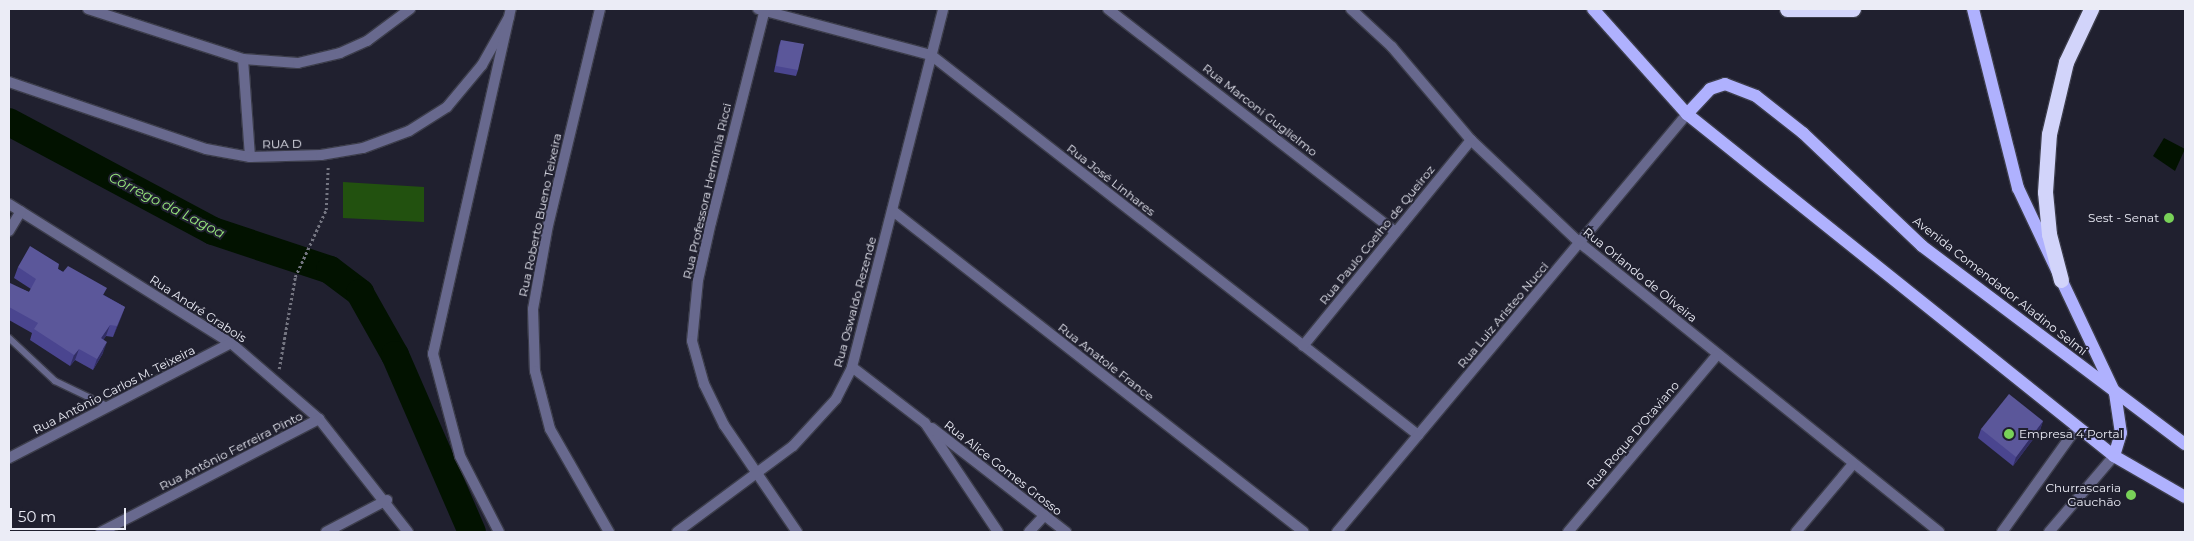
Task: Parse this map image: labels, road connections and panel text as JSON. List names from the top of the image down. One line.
{"streets":{"main road":["Avenida Comendador Aladino Selmi"],"street":["Rua Marconi Guglielmo","RUA D","Rua José Linhares","Rua Professora Hermínia Ricci","Rua Roberto Bueno Teixeira","Rua Paulo Coelho de Queiroz","Rua Orlando de Oliveira","Rua Oswaldo Rezende","Rua André Grabois","Rua Luiz Aristeo Nucci","Rua Anatole France","Rua Antônio Carlos M. Teixeira","Rua Roque D'Otaviano","Rua Antônio Ferreira Pinto","Rua Alice Gomes Grosso"]},"crossings":[["Rua Marconi Guglielmo","Rua Paulo Coelho de Queiroz"],["Rua José Linhares","Rua Professora Hermínia Ricci"],["Rua José Linhares","Rua Paulo Coelho de Queiroz"],["Rua José Linhares","Rua Oswaldo Rezende"],["Rua José Linhares","Rua Luiz Aristeo Nucci"],["Rua Professora Hermínia Ricci","Rua Oswaldo Rezende"],["Rua Paulo Coelho de Queiroz","Rua Orlando de Oliveira"],["Rua Orlando de Oliveira","Rua Luiz Aristeo Nucci"],["Rua Orlando de Oliveira","Rua Roque D'Otaviano"],["Avenida Comendador Aladino Selmi","Rua Luiz Aristeo Nucci"],["Rua Oswaldo Rezende","Rua Anatole France"],["Rua Oswaldo Rezende","Rua Alice Gomes Grosso"],["Rua André Grabois","Rua Antônio Carlos M. Teixeira"],["Rua André Grabois","Rua Antônio Ferreira Pinto"]],"water":["Córrego da Lagoa"],"places":["Sest - Senat","Empresa 4 Portal","Churrascaria Gauchão"],"scale_bar":"50 m"}
